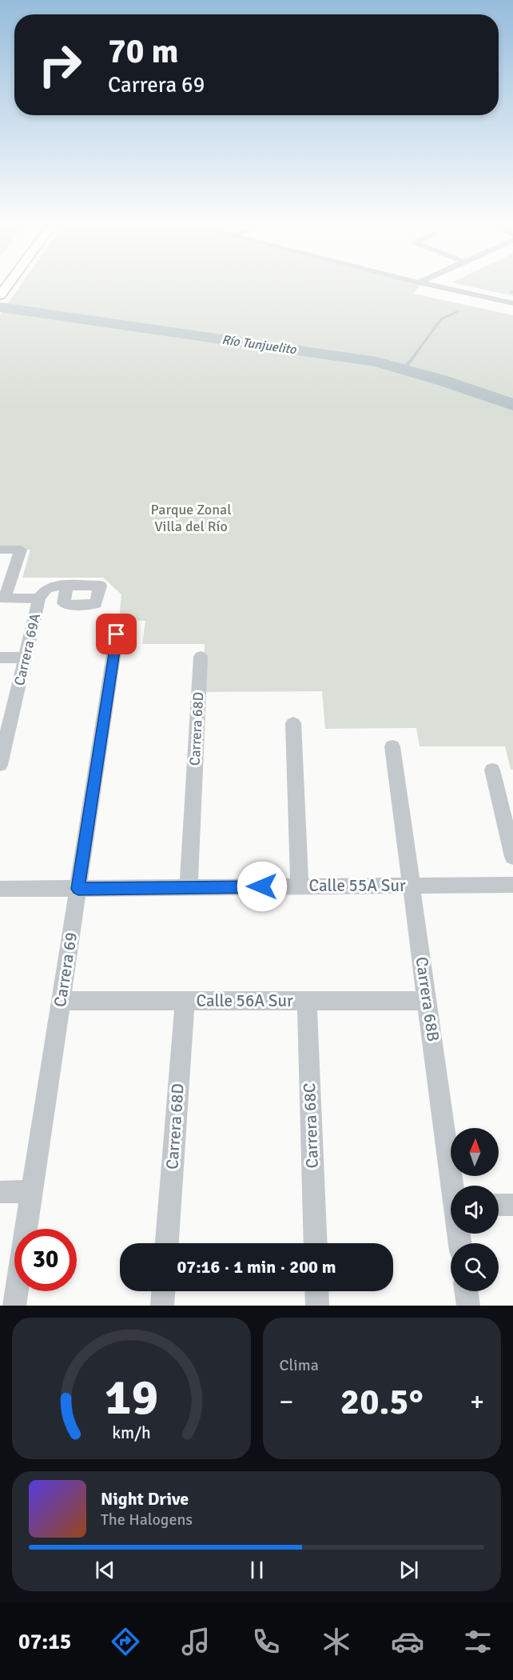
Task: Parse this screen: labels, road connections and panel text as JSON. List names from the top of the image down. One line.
{"streets":{"street":["Carrera 69A","Carrera 68D","Calle 55A Sur","Carrera 69","Carrera 68B","Calle 56A Sur","Carrera 68C"]},"crossings":[["Carrera 68D","Calle 55A Sur"],["Carrera 68D","Calle 56A Sur"],["Calle 55A Sur","Carrera 69"],["Calle 55A Sur","Carrera 68B"],["Carrera 69","Calle 56A Sur"],["Carrera 68B","Calle 56A Sur"],["Calle 56A Sur","Carrera 68C"]],"water":["Río Tunjuelito"],"parks":["Parque Zonal Villa del Río"],"north":"top","page":{"turn":["70 m","Carrera 69"],"limit":"30","trip":"07:16 · 1 min · 200 m","tile":"Clima","heat":["−","20.5°","+"],"song":["Night Drive","The Halogens"],"tabs":"07:15","gauge":["19","km/h"]}}
